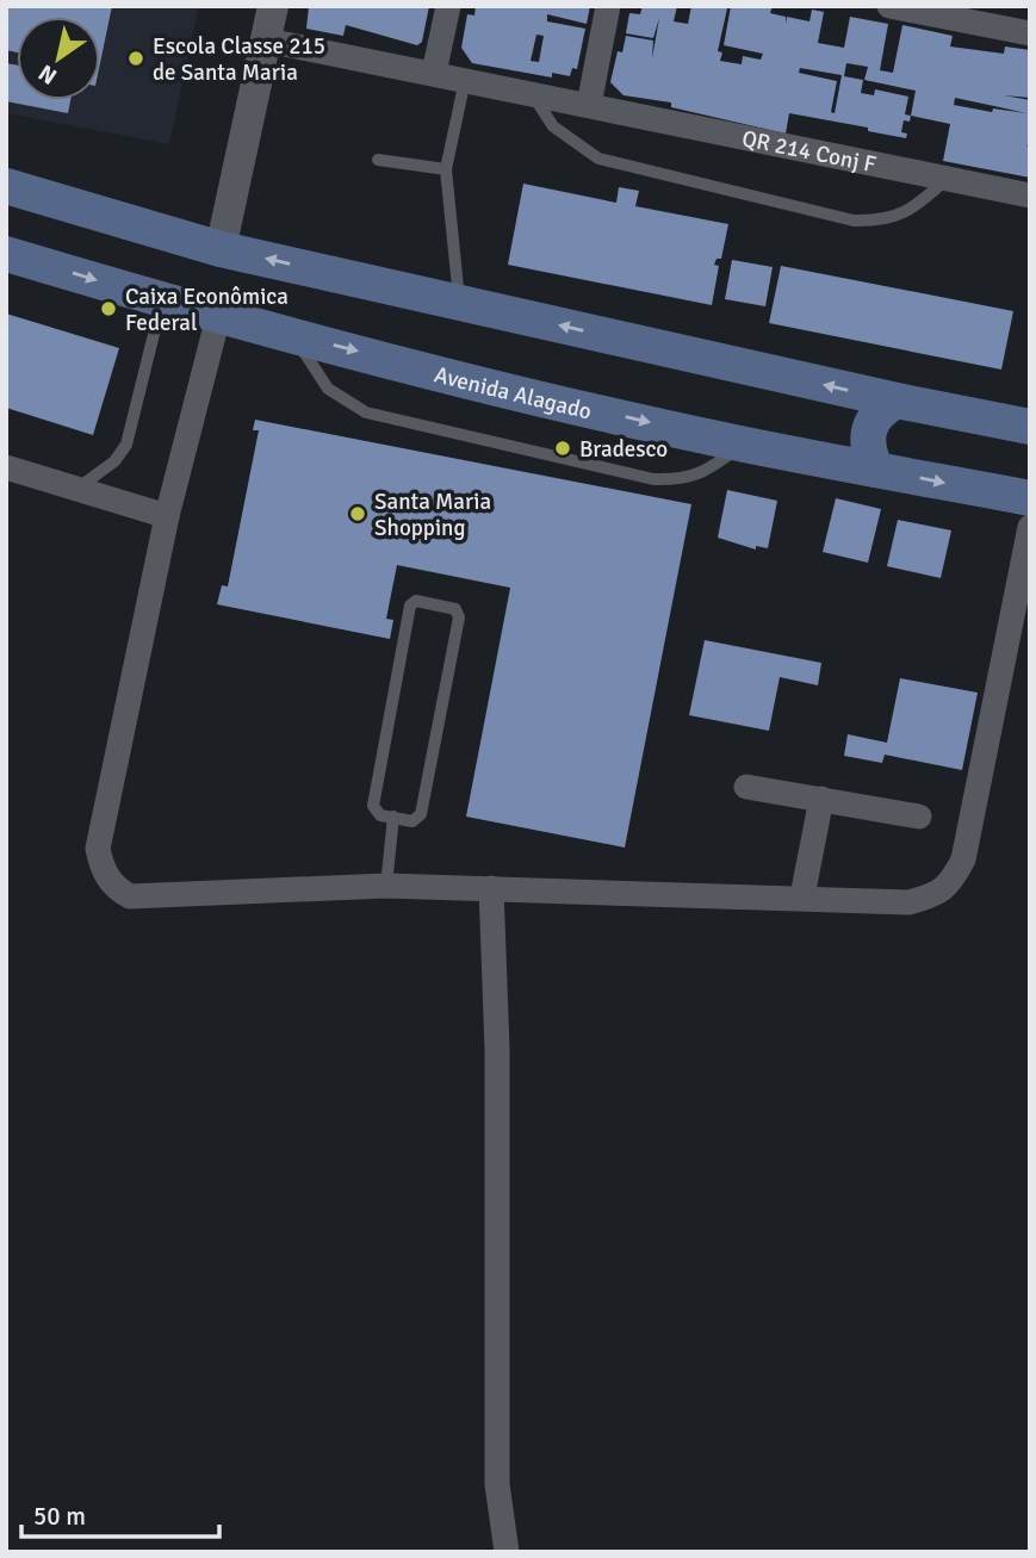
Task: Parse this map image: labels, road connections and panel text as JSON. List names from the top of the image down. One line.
{"streets":{"main road":["Avenida Alagado"],"street":["QR 214 Conj F"]},"places":["Escola Classe 215 de Santa Maria","Caixa Econômica Federal","Bradesco","Santa Maria Shopping"],"scale_bar":"50 m","north":"bottom left"}
